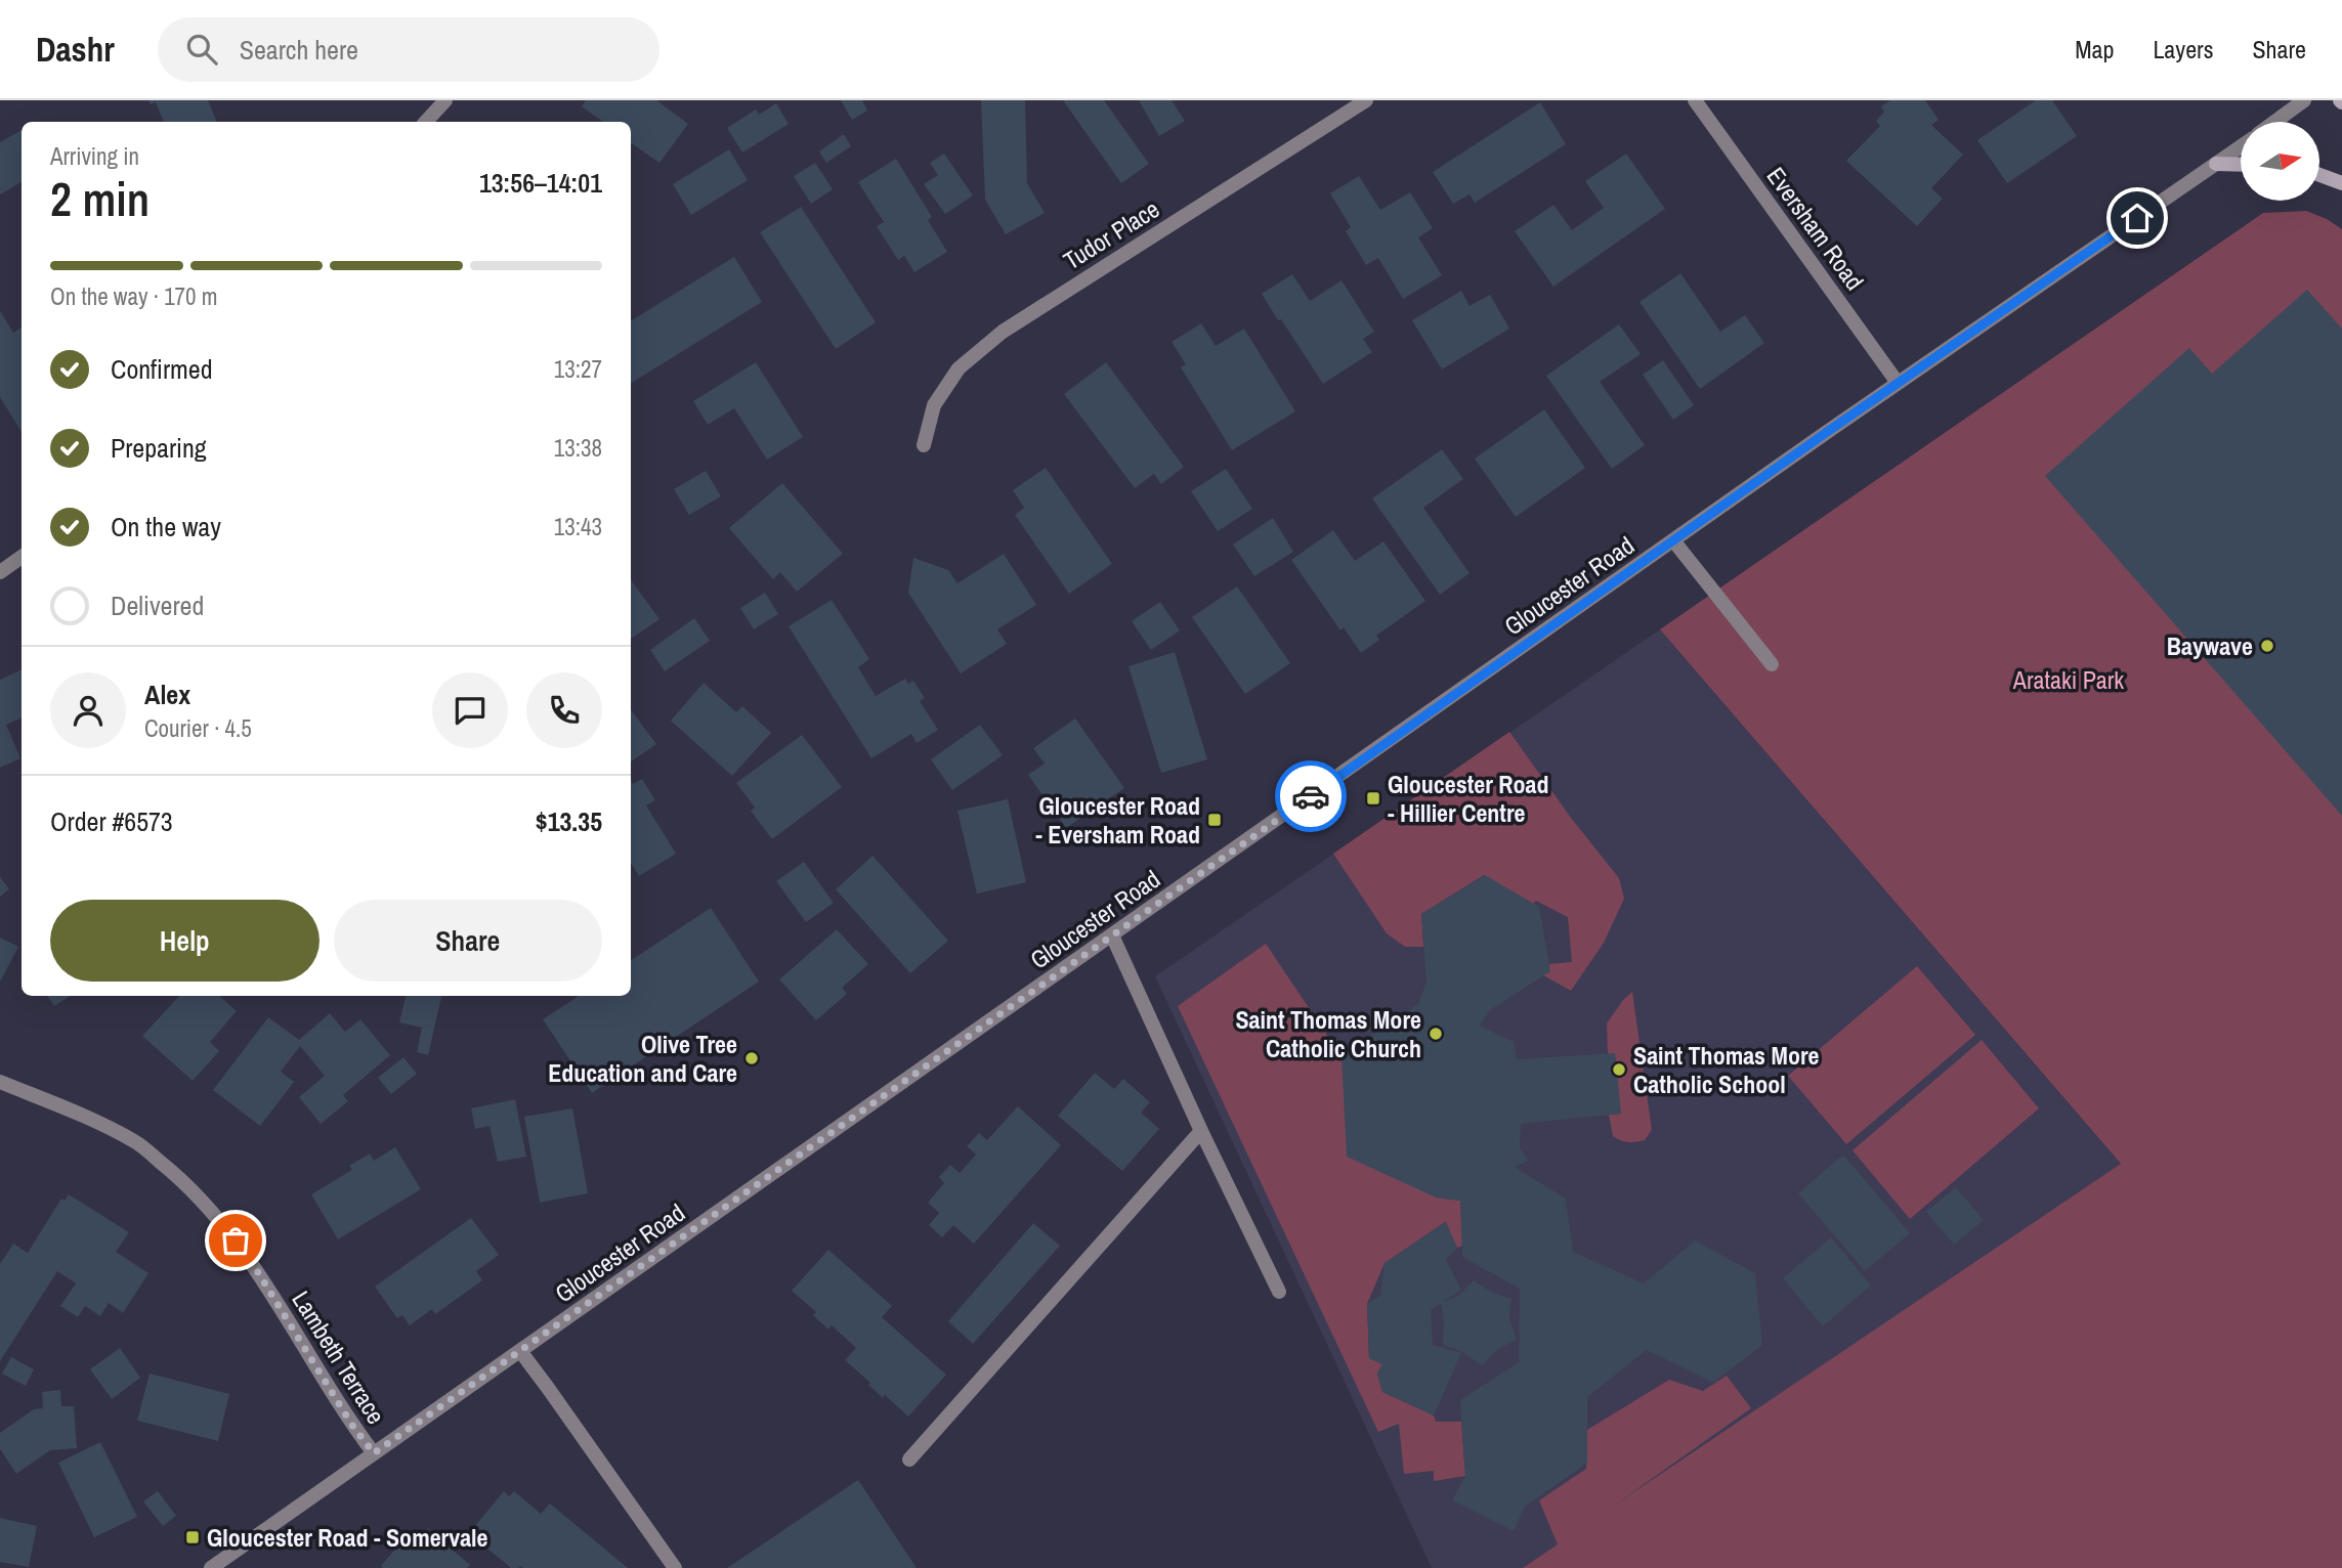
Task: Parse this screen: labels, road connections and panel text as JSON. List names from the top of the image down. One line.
{"streets":{"street":["Eversham Road","Tudor Place","Gloucester Road","Lambeth Terrace"]},"crossings":[["Eversham Road","Gloucester Road"],["Gloucester Road","Lambeth Terrace"]],"parks":["Arataki Park"],"places":{"other":["Baywave","Saint Thomas More Catholic Church","Olive Tree Education and Care","Saint Thomas More Catholic School"],"transit":["Gloucester Road - Hillier Centre","Gloucester Road - Eversham Road","Gloucester Road - Somervale"]},"north":"right","page":{"header":"Dashr","search":"Search here","nav":["Map","Layers","Share"],"heading":["2 min","Arriving in","13:56–14:01"],"panel":["Alex","Courier · 4.5","Order #6573","$13.35"],"bar":"On the way · 170 m","list":[["Confirmed","13:27"],["Preparing","13:38"],["On the way","13:43"],"Delivered"],"buttons":["Help","Share"]}}
